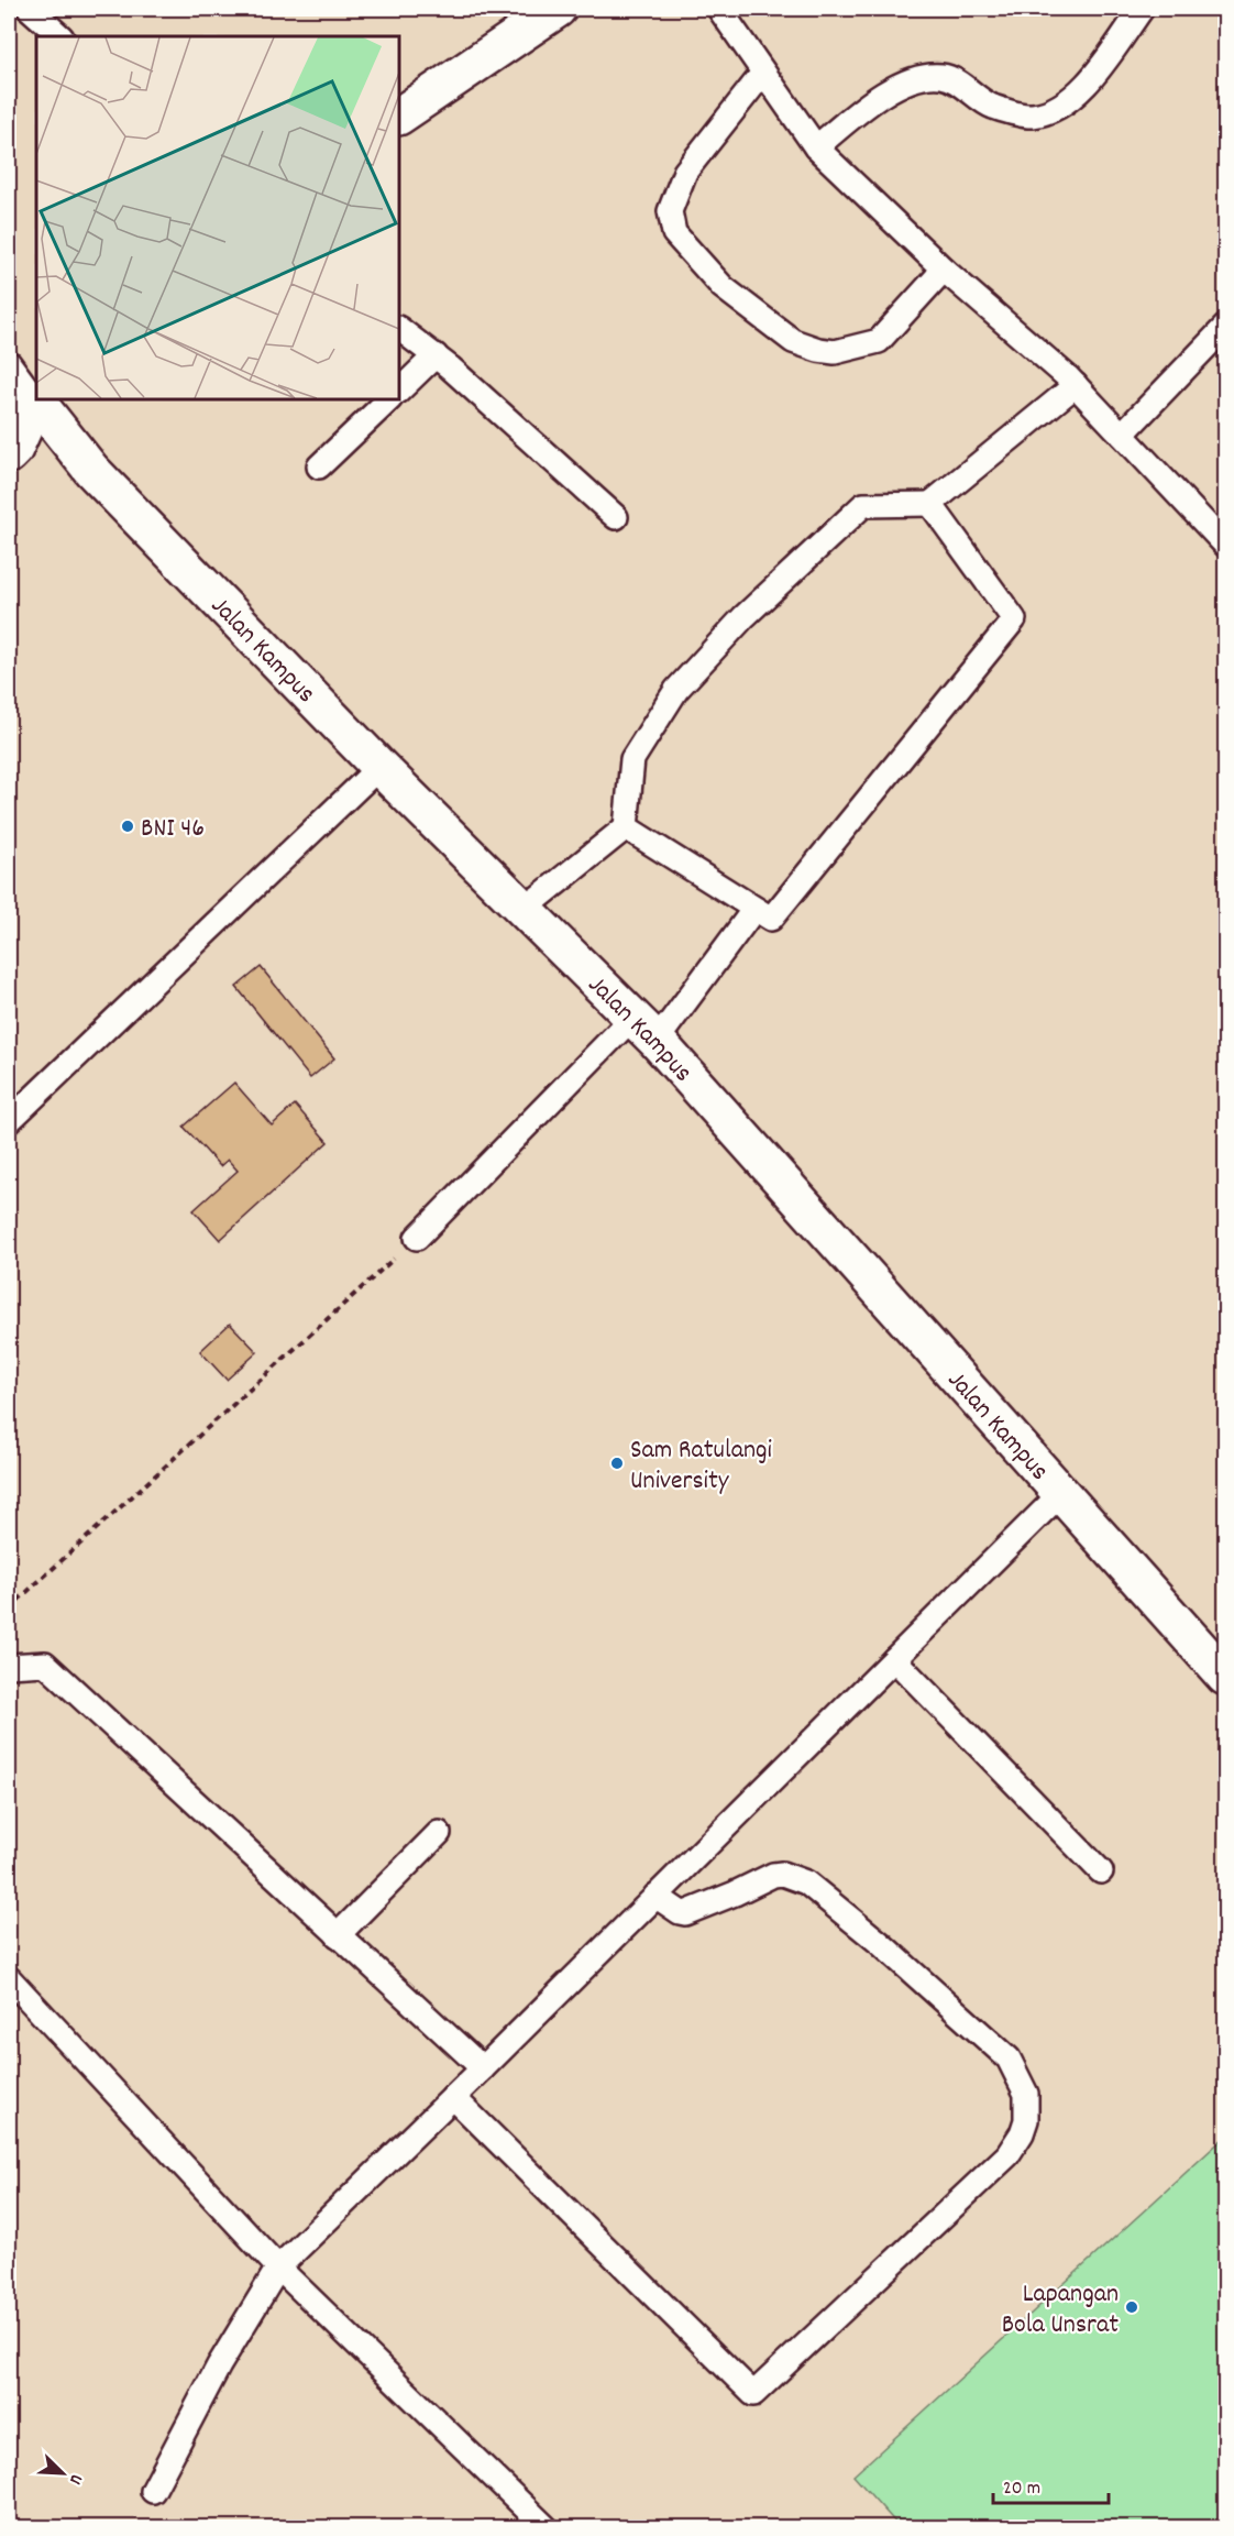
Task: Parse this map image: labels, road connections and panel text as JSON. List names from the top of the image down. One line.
{"streets":{"street":["Jalan Kampus"]},"places":["BNI 46","Sam Ratulangi University","Lapangan Bola Unsrat"],"scale_bar":"20 m","north":"bottom right"}
